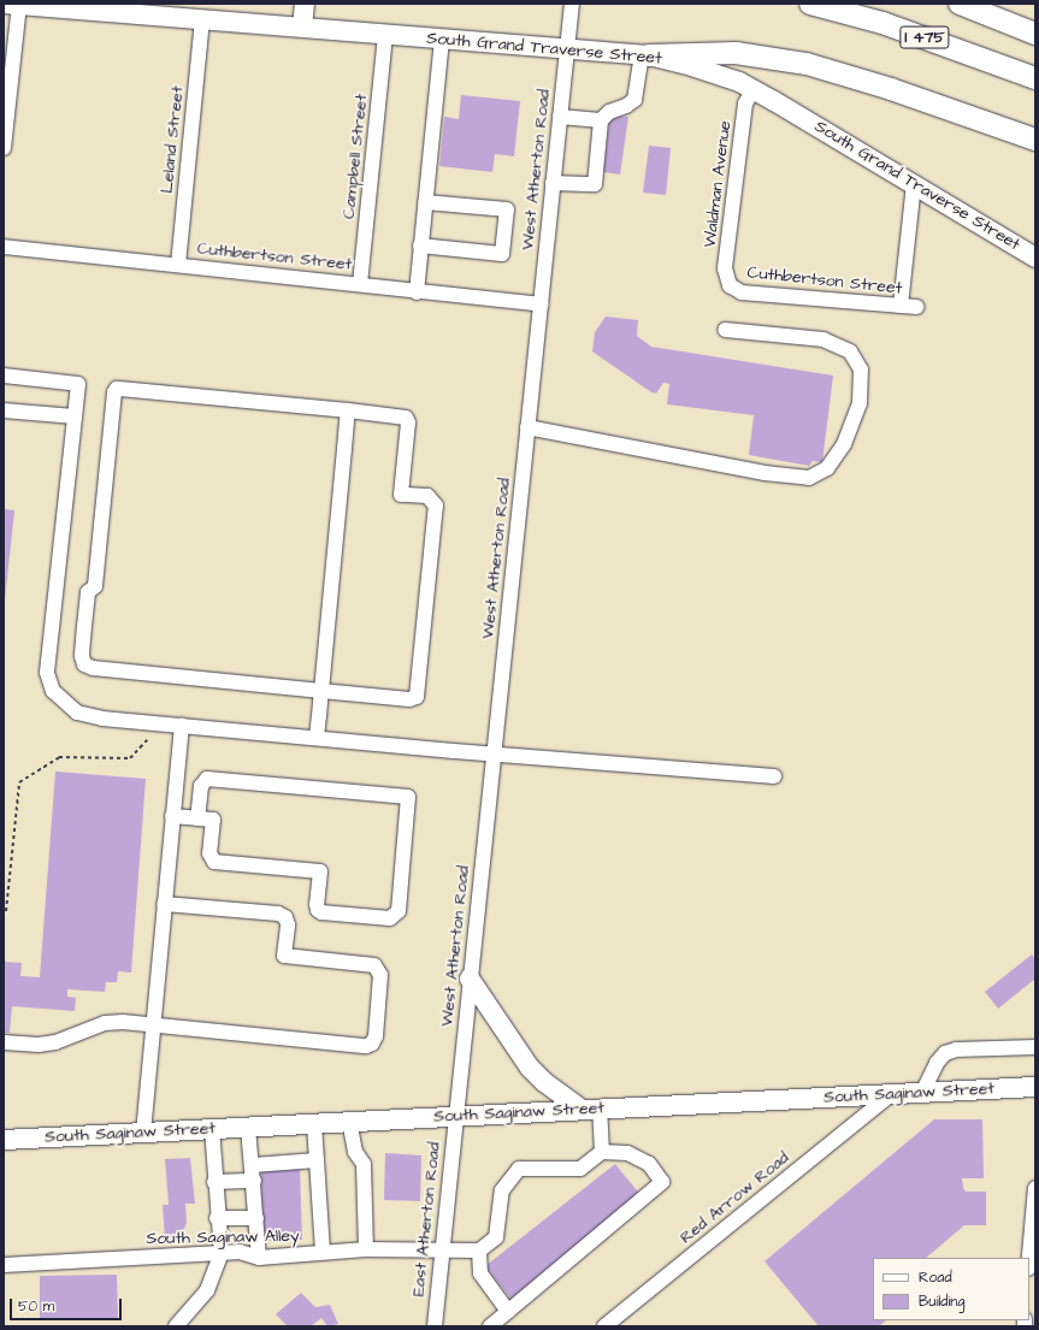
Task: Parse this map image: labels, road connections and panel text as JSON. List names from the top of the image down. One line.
{"streets":{"highway":["I 475"],"main road":["South Grand Traverse Street","South Saginaw Street"],"street":["Leland Street","Campbell Street","West Atherton Road","Waldman Avenue","Cuthbertson Street","Red Arrow Road","East Atherton Road","South Saginaw Alley"]},"crossings":[["South Grand Traverse Street","Leland Street"],["South Grand Traverse Street","Campbell Street"],["South Grand Traverse Street","West Atherton Road"],["South Grand Traverse Street","Waldman Avenue"],["Leland Street","Cuthbertson Street"],["Campbell Street","Cuthbertson Street"],["West Atherton Road","Cuthbertson Street"],["West Atherton Road","South Saginaw Street"],["West Atherton Road","East Atherton Road"],["Waldman Avenue","Cuthbertson Street"],["South Saginaw Street","Red Arrow Road"],["South Saginaw Street","East Atherton Road"],["East Atherton Road","South Saginaw Alley"]],"legend":["Road","Building"],"scale_bar":"50 m"}
